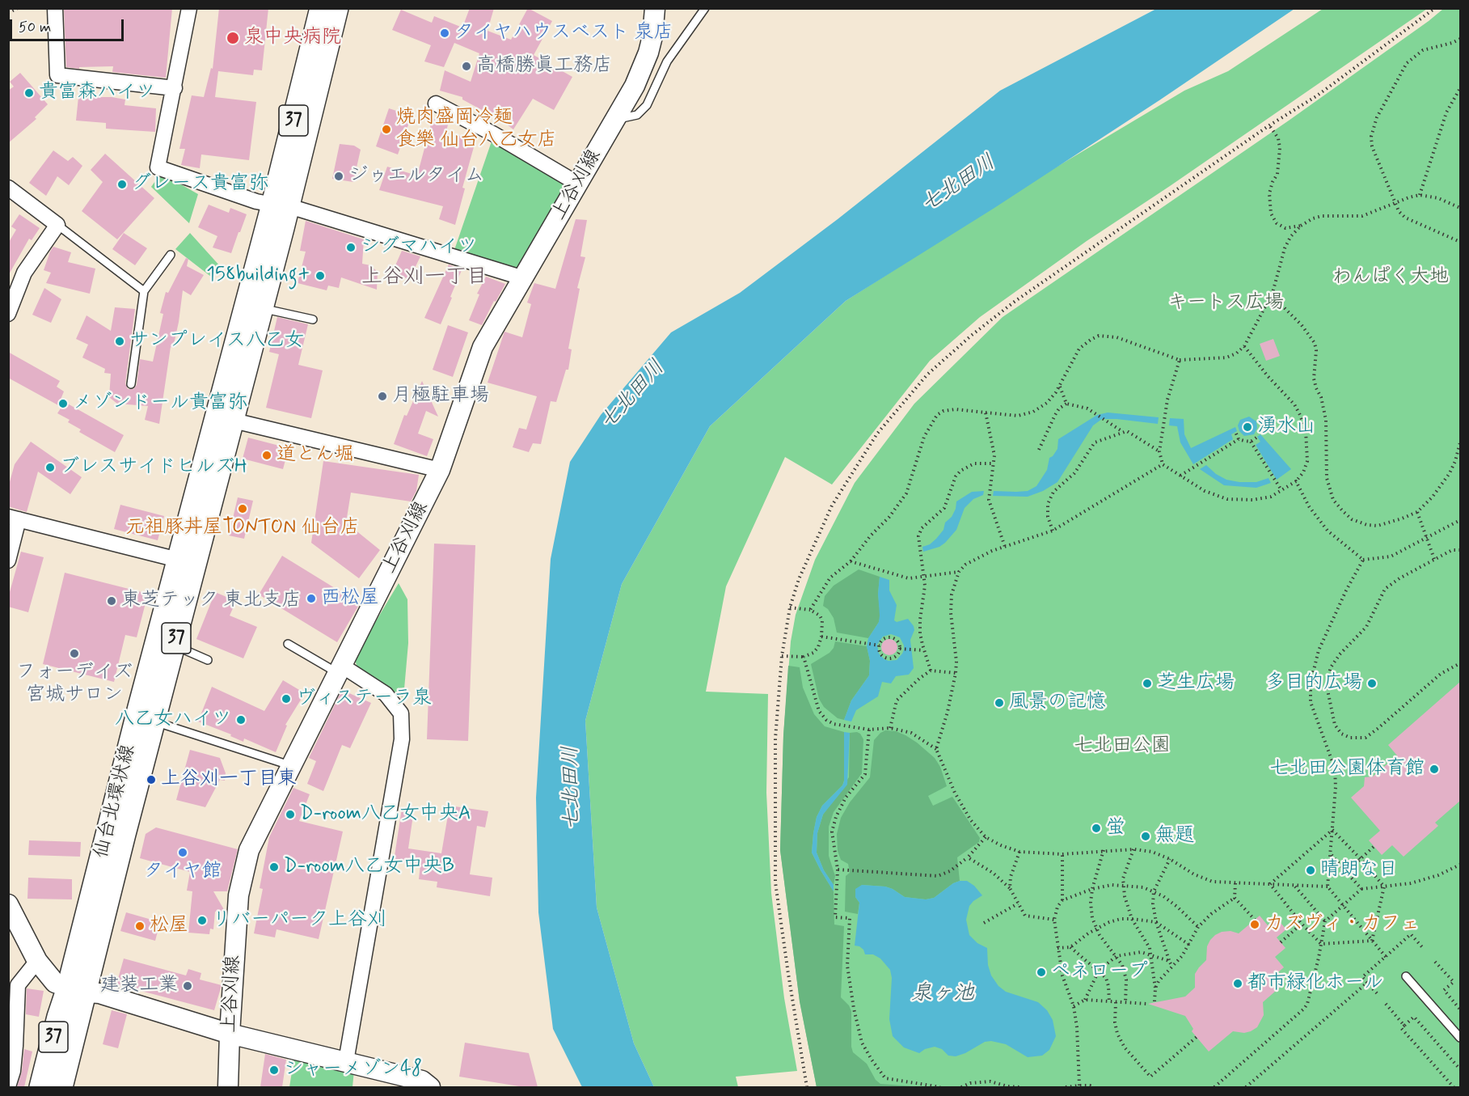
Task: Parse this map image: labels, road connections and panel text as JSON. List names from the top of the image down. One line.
{"streets":{"main road":["37","仙台北環状線"],"street":["上谷刈線"]},"districts":["上谷刈一丁目"],"water":["七北田川","泉ヶ池"],"parks":["わんぱく大地","キートス広場","七北田公園"],"places":["タイヤハウスベスト 泉店","泉中央病院","高橋勝眞工務店","貴富森ハイツ","焼肉盛岡冷麺 食樂 仙台八乙女店","ジゥエルタイム","グレース貴富弥","シグマハイツ","158building+","サンプレイス八乙女","月極駐車場","メゾンドール貴富弥","湧水山","道とん堀","ブレスサイドヒルズH","元祖豚丼屋TONTON 仙台店","西松屋","東芝テック 東北支店","フォーデイズ 宮城サロン","芝生広場","多目的広場","ヴィステーラ泉","風景の記憶","八乙女ハイツ","七北田公園体育館","上谷刈一丁目東","D-room八乙女中央A","蛍","無題","タイヤ館","D-room八乙女中央B","晴朗な日","リバーパーク上谷刈","カズヴィ・カフェ","松屋","ペネロープ","都市緑化ホール","建装工業","シャーメゾン48"],"scale_bar":"50 m"}
